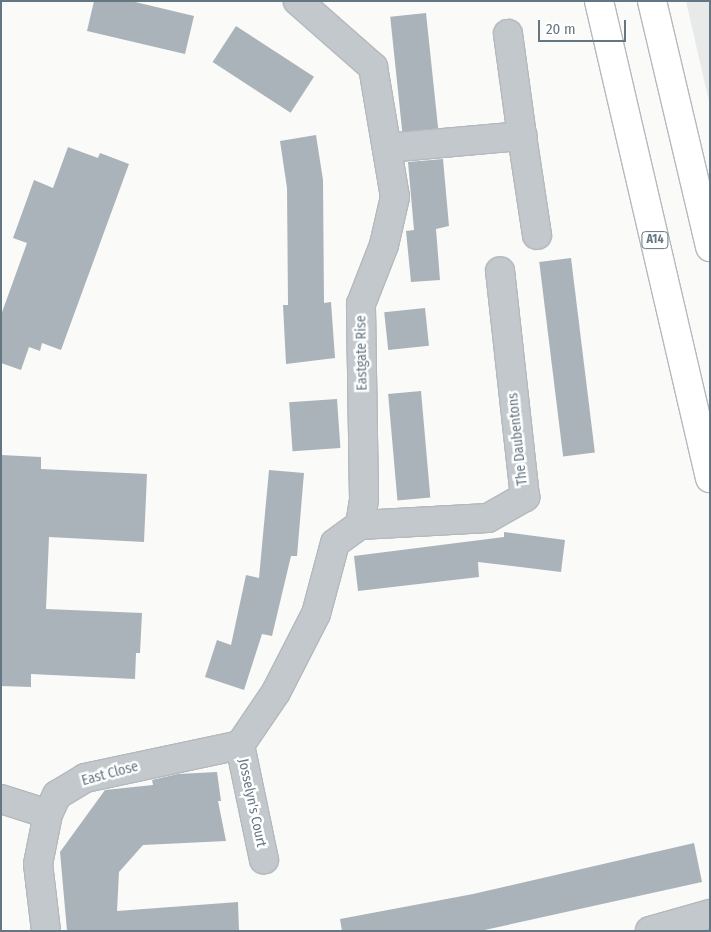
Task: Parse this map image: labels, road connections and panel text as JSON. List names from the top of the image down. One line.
{"streets":{"highway":["A14"],"street":["Eastgate Rise","The Daubentons","East Close","Josselyn's Court"]},"crossings":[["Eastgate Rise","The Daubentons"],["East Close","Josselyn's Court"]],"scale_bar":"20 m"}
